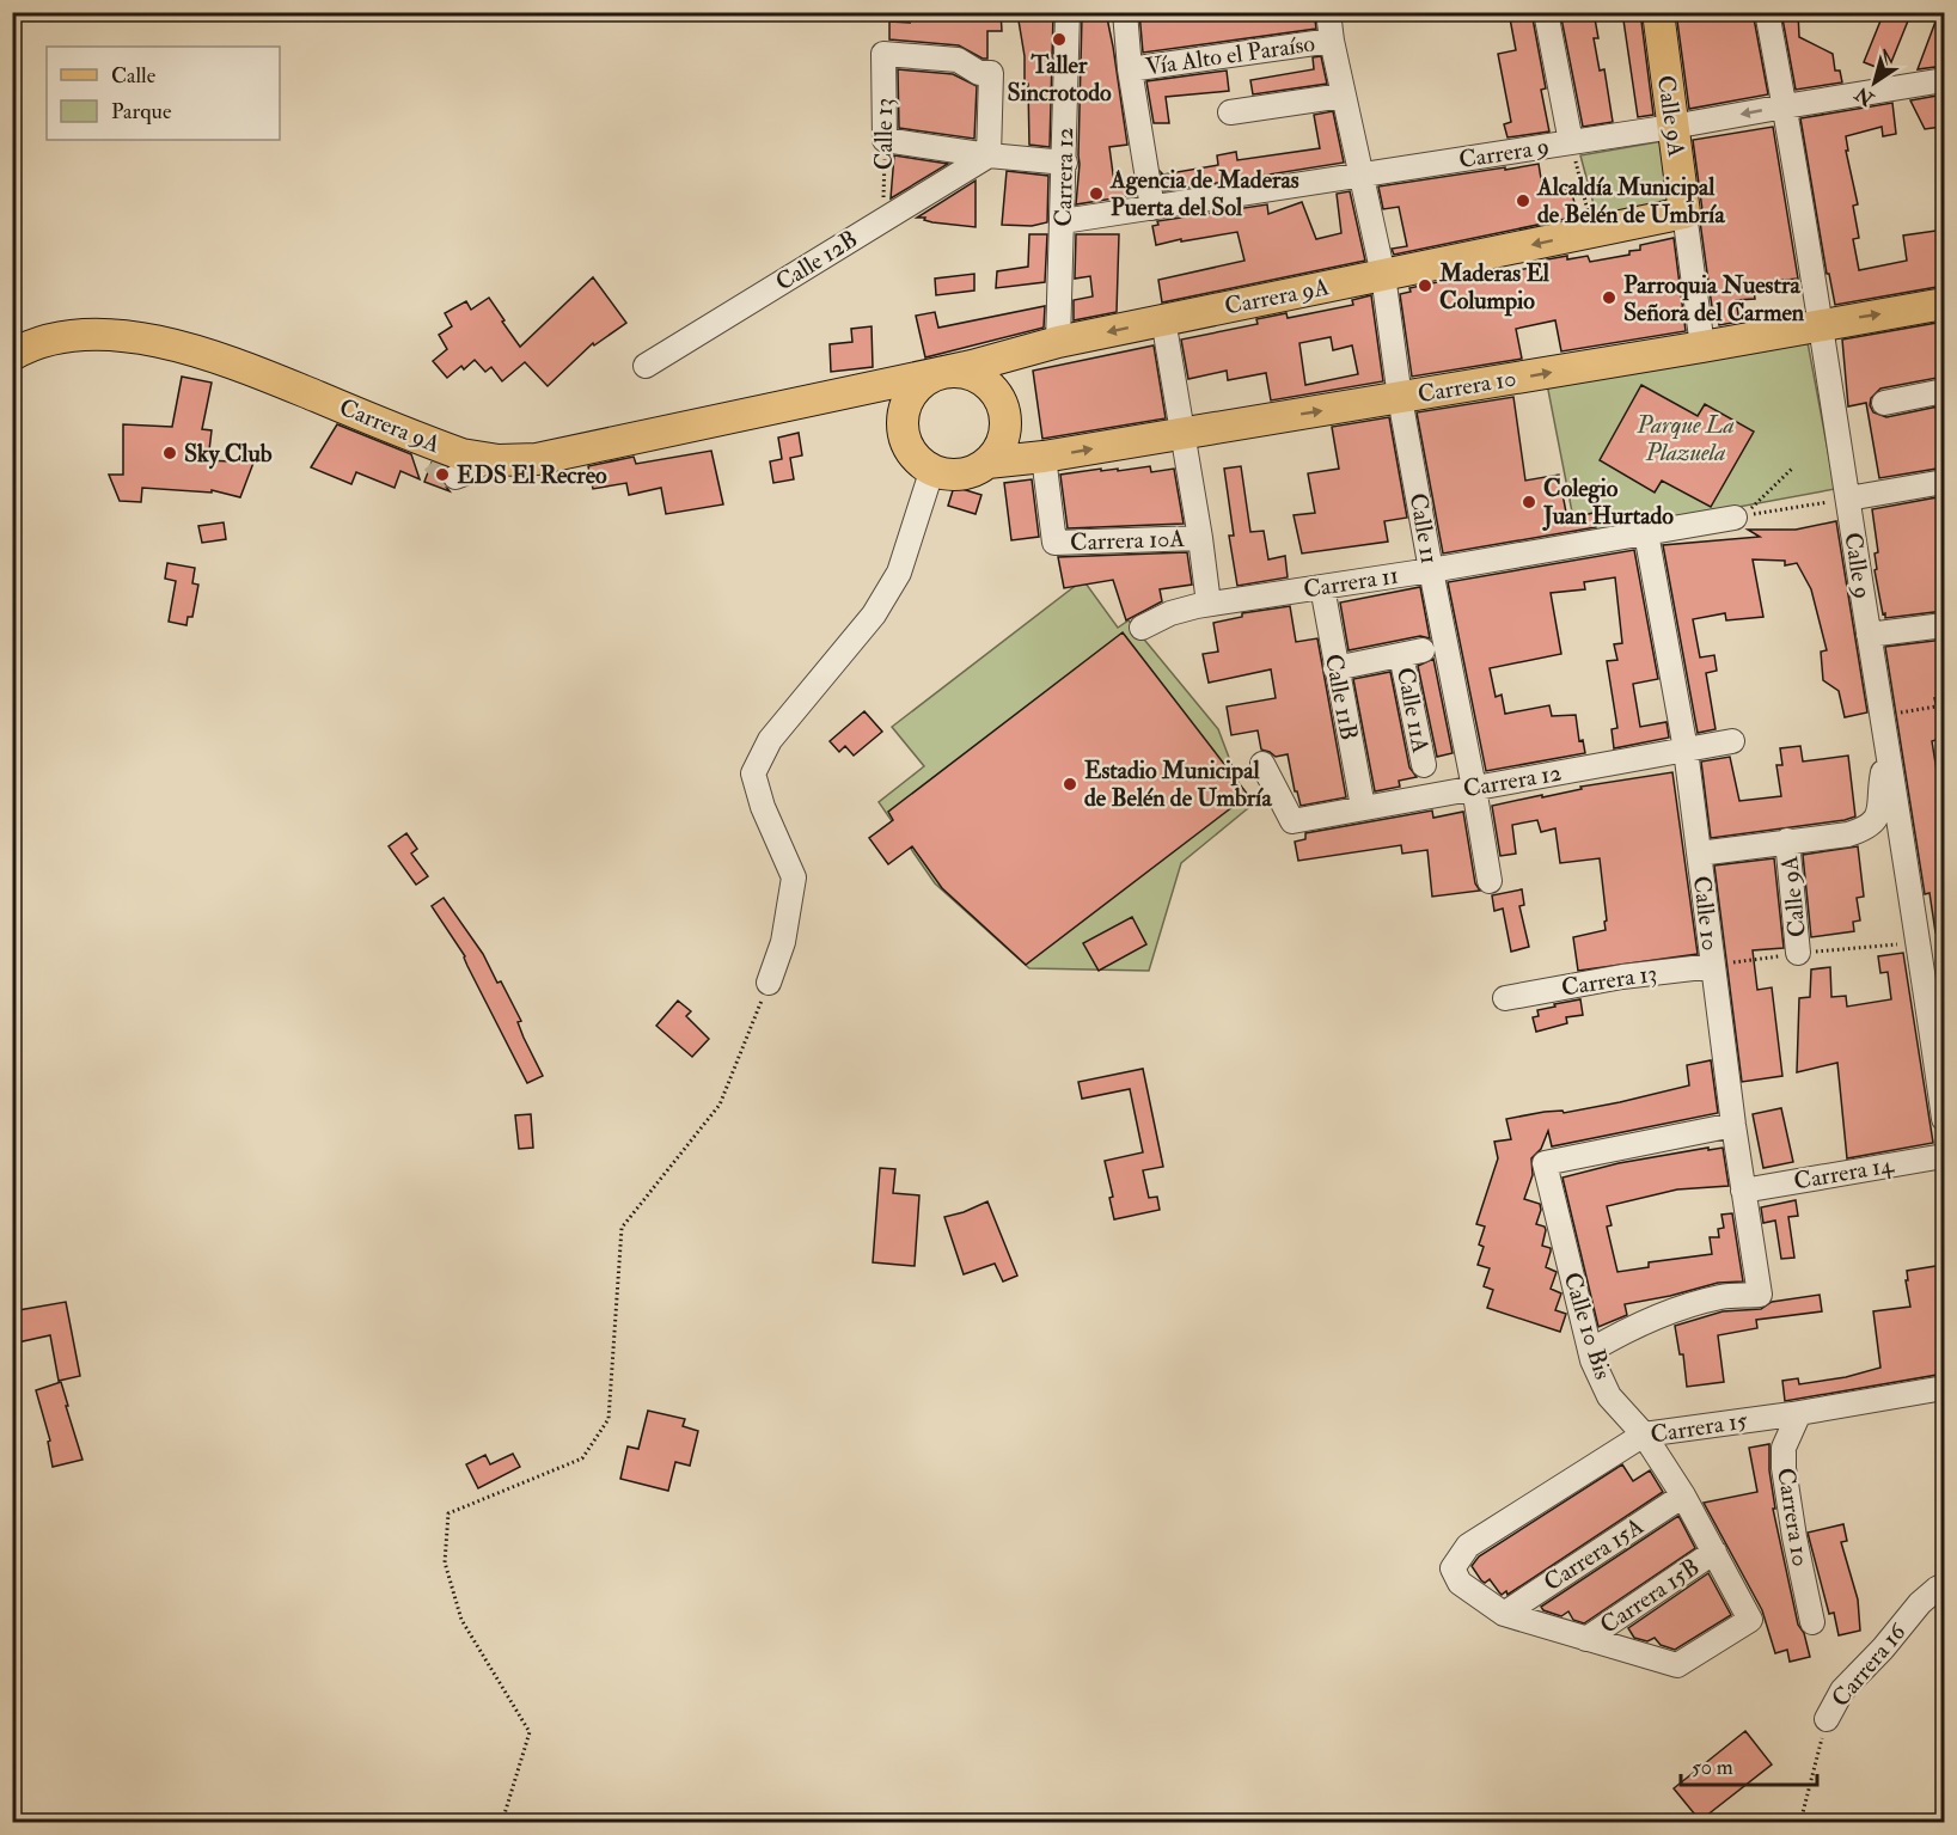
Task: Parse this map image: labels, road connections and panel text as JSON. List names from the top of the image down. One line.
{"streets":{"main road":["Calle 9A","Carrera 9A","Carrera 10"],"street":["Vía Alto el Paraíso","Calle 13","Carrera 9","Carrera 12","Calle 12B","Calle 11","Carrera 10A","Calle 9","Carrera 11","Calle 11B","Calle 11A","Calle 10","Carrera 13","Carrera 14","Calle 10 Bis","Carrera 15","Carrera 15A","Carrera 15B","Carrera 16"]},"crossings":[["Vía Alto el Paraíso","Calle 11"],["Calle 9A","Carrera 9"],["Calle 9A","Carrera 9A"],["Calle 9A","Carrera 10"],["Calle 13","Calle 12B"],["Carrera 9","Carrera 12"],["Carrera 9","Calle 11"],["Carrera 9","Calle 9"],["Carrera 12","Carrera 9A"],["Carrera 12","Calle 11"],["Carrera 12","Calle 11B"],["Carrera 12","Calle 10"],["Carrera 9A","Carrera 10"],["Carrera 9A","Calle 11"],["Carrera 10","Calle 11"],["Carrera 10","Carrera 10A"],["Carrera 10","Calle 9"],["Carrera 10","Carrera 15"],["Calle 11","Carrera 11"],["Carrera 11","Calle 11B"],["Carrera 11","Calle 10"],["Calle 11B","Calle 11A"],["Calle 10","Carrera 13"],["Calle 10","Carrera 14"],["Calle 10","Calle 10 Bis"],["Calle 10 Bis","Carrera 15"],["Calle 10 Bis","Carrera 15A"],["Calle 10 Bis","Carrera 15B"],["Carrera 15","Carrera 15A"]],"one_way":["Carrera 10"],"parks":["Parque La Plazuela"],"places":["Taller Sincrotodo","Agencia de Maderas Puerta del Sol","Alcaldía Municipal de Belén de Umbría","Maderas El Columpio","Parroquia Nuestra Señora del Carmen","Sky Club","EDS El Recreo","Colegio Juan Hurtado","Estadio Municipal de Belén de Umbría"],"legend":["Calle","Parque"],"scale_bar":"50 m","north":"bottom left"}
